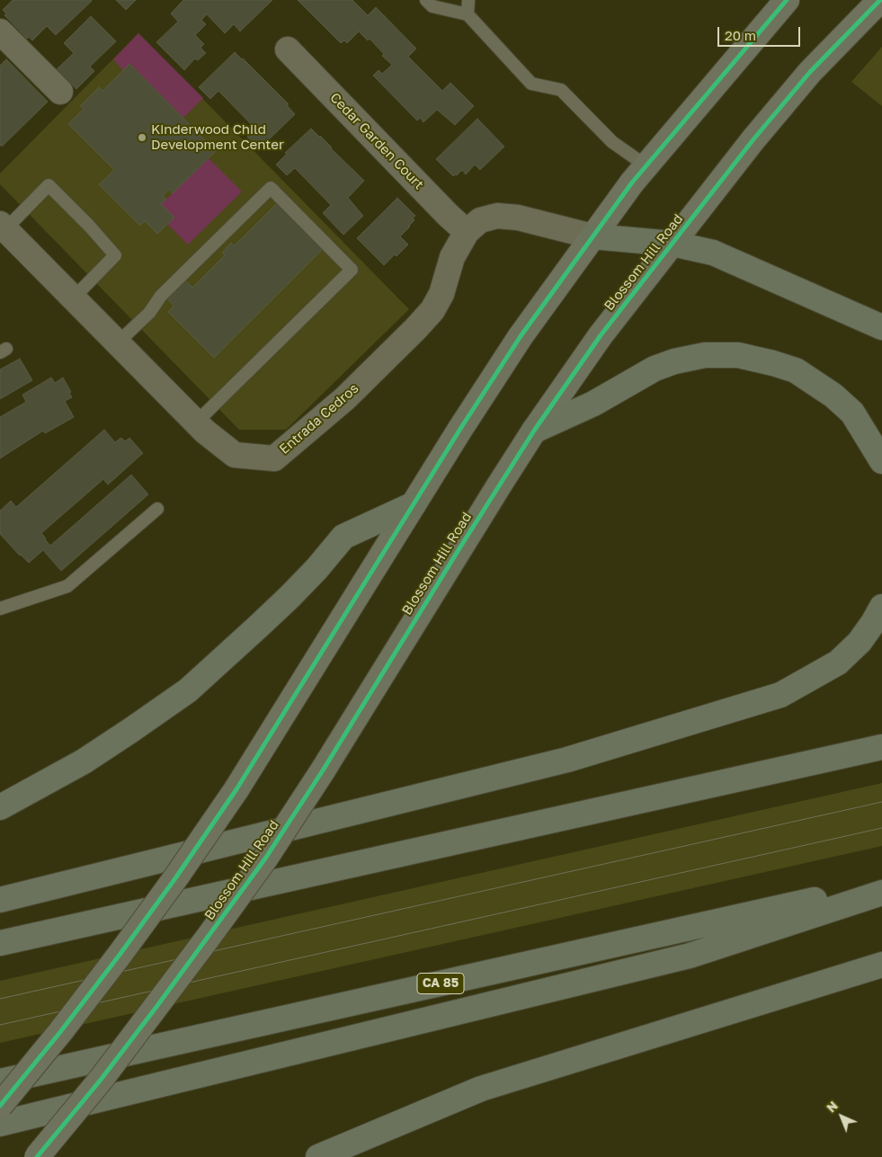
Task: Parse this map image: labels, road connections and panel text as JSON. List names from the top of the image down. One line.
{"streets":{"highway":["CA 85"],"main road":["Blossom Hill Road"],"street":["Cedar Garden Court","Entrada Cedros"]},"crossings":[["Cedar Garden Court","Entrada Cedros"]],"places":["Kinderwood Child Development Center"],"scale_bar":"20 m","north":"top left"}
